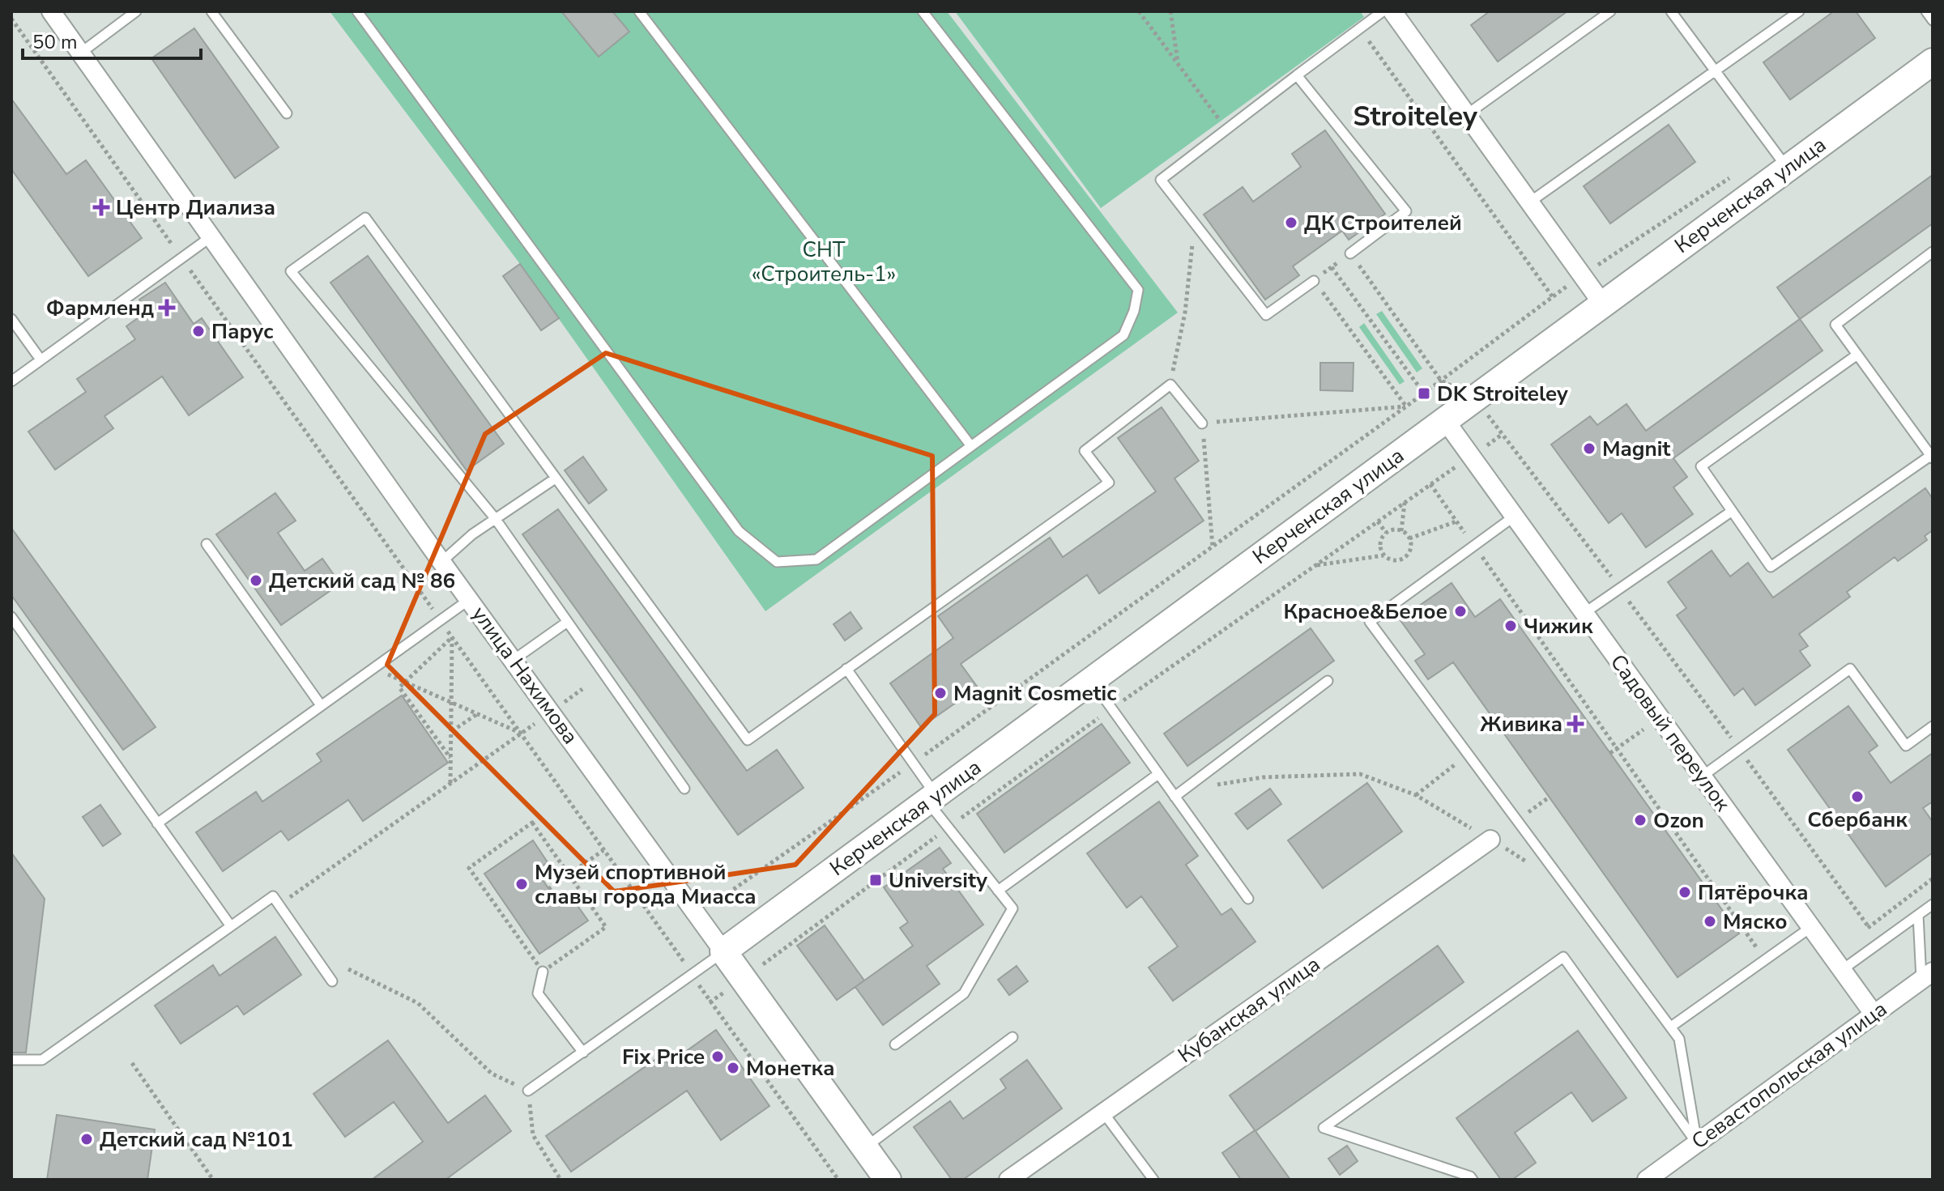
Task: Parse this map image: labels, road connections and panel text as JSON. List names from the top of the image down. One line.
{"streets":{"street":["Керченская улица","улица Нахимова","Садовый переулок","Кубанская улица","Севастопольская улица"]},"crossings":[["Керченская улица","улица Нахимова"],["Керченская улица","Садовый переулок"],["Садовый переулок","Севастопольская улица"]],"districts":["Stroiteley"],"parks":["СНТ «Строитель-1»"],"places":{"health":["Центр Диализа","Фармленд","Живика"],"other":["ДК Строителей","Парус","Magnit","Детский сад № 86","Красное&Белое","Чижик","Magnit Cosmetic","Сбербанк","Ozon","Музей спортивной славы города Миасса","Пятёрочка","Мяско","Fix Price","Монетка","Детский сад №101"],"transit":["DK Stroiteley","University"]},"scale_bar":"50 m"}
